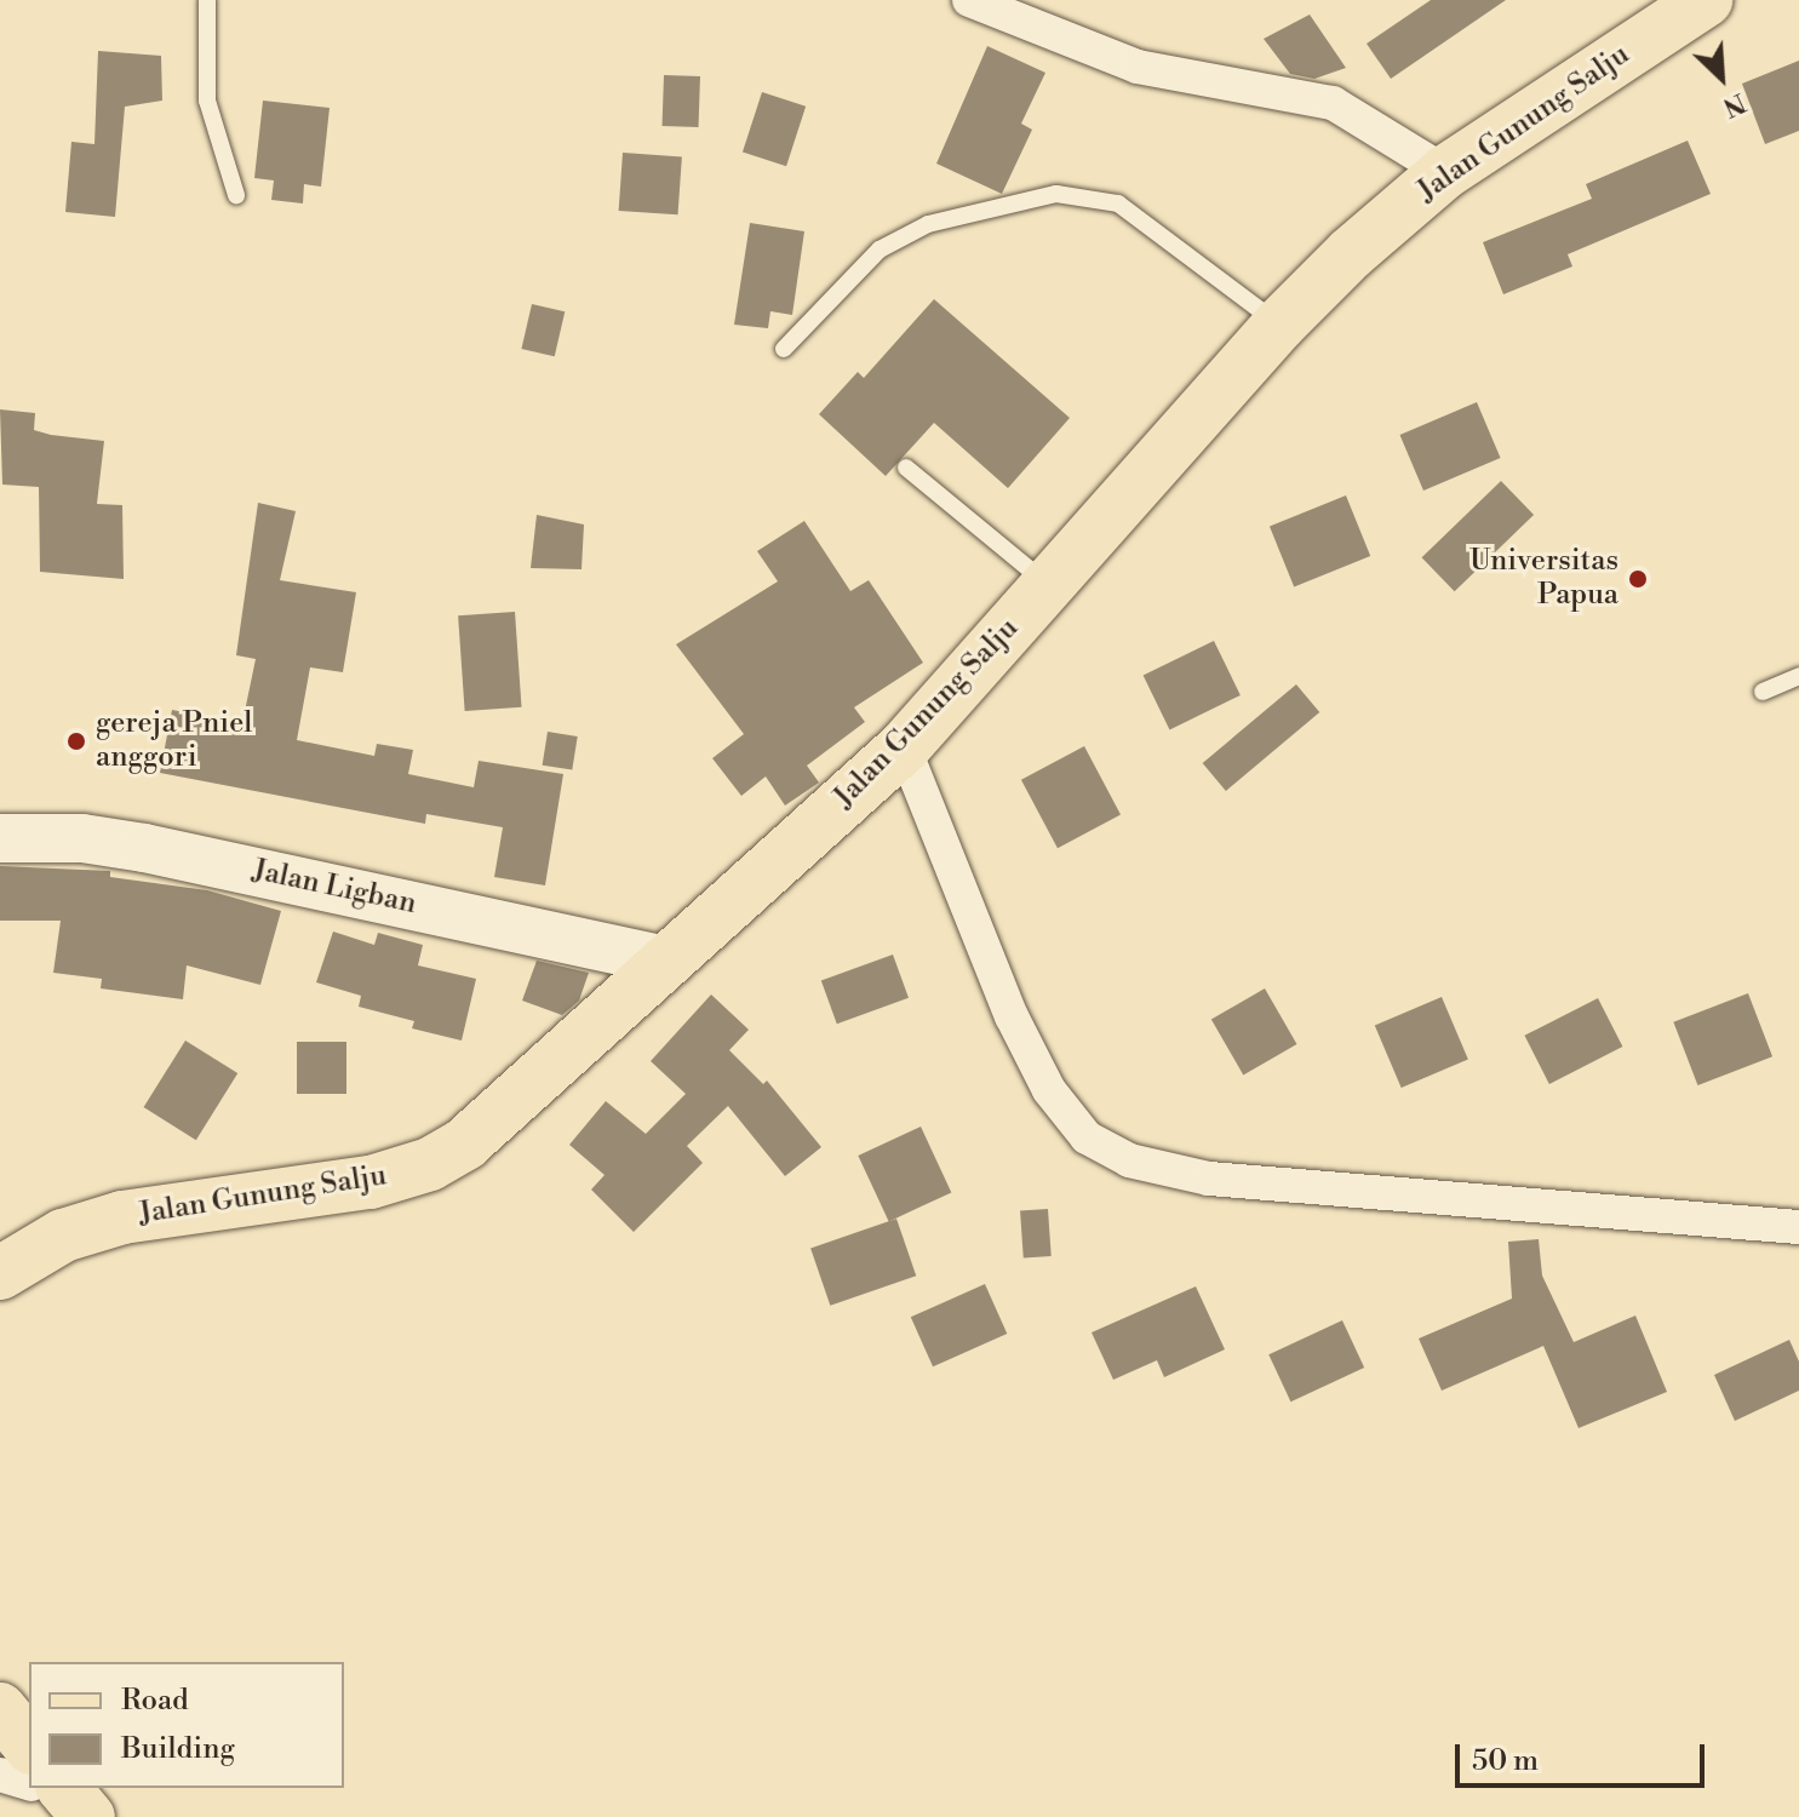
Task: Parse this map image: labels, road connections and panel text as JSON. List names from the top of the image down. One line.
{"streets":{"main road":["Jalan Gunung Salju","Jalan Ligban"]},"crossings":[["Jalan Gunung Salju","Jalan Ligban"]],"places":["Universitas Papua","gereja Pniel anggori"],"legend":["Road","Building"],"scale_bar":"50 m","north":"bottom right"}
